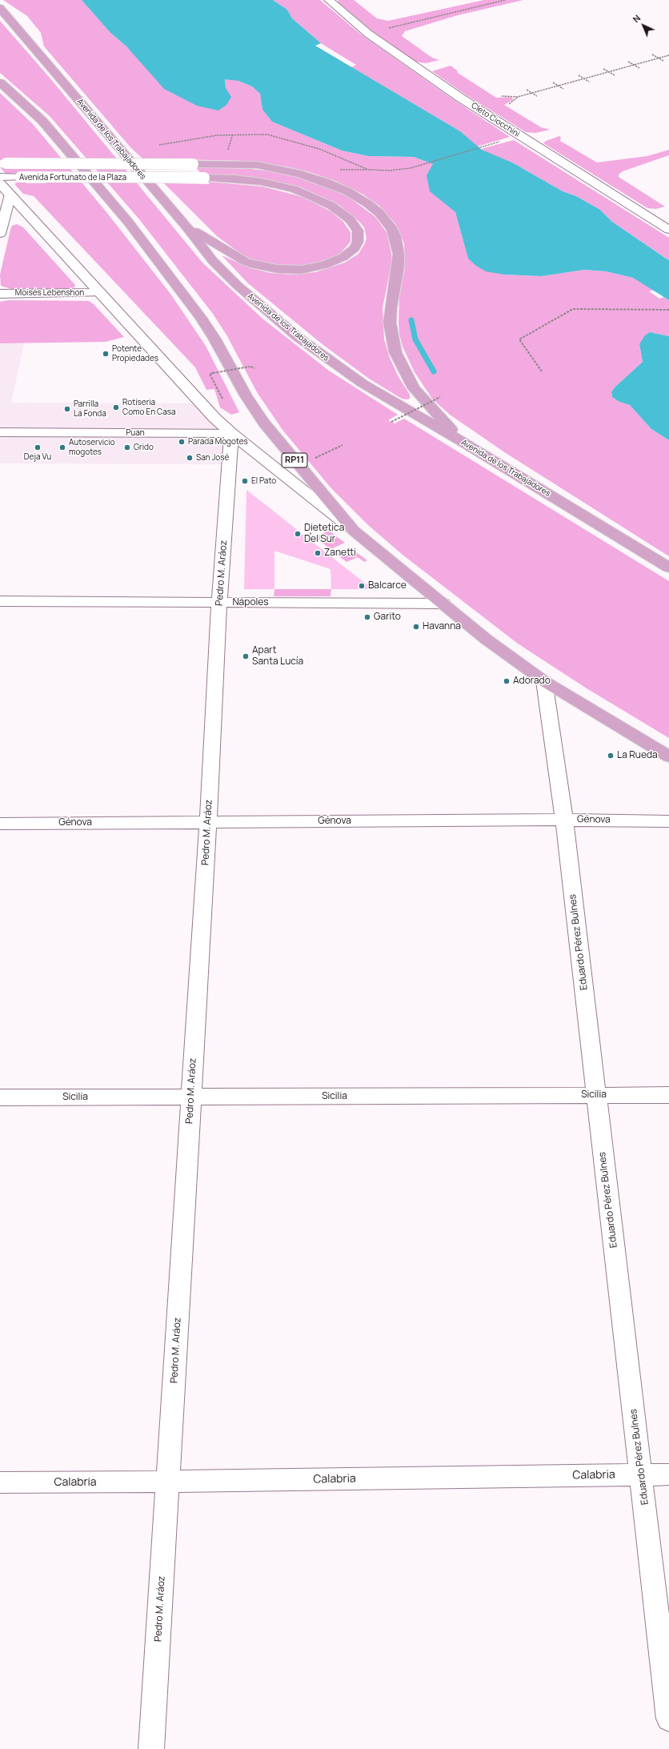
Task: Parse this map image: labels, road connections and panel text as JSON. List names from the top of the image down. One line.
{"streets":{"main road":["Avenida de los Trabajadores","RP11"],"street":["Cleto Ciocchini","Avenida Fortunato de la Plaza","Moisés Lebenshon","Puan","Pedro M. Aráoz","Nápoles","Génova","Eduardo Pérez Bulnes","Sicilia","Calabria"]},"crossings":[["Puan","Pedro M. Aráoz"],["RP11","Nápoles"],["RP11","Eduardo Pérez Bulnes"],["Pedro M. Aráoz","Nápoles"],["Pedro M. Aráoz","Génova"],["Pedro M. Aráoz","Sicilia"],["Pedro M. Aráoz","Calabria"],["Génova","Eduardo Pérez Bulnes"],["Eduardo Pérez Bulnes","Sicilia"],["Eduardo Pérez Bulnes","Calabria"]],"places":["Potente Propiedades","Rotiseria Como En Casa","Parrilla La Fonda","Parada Mogotes","Deja Vu","Autoservicio mogotes","Grido","San José","El Pato","Dietetica Del Sur","Zanetti","Balcarce","Garito","Havanna","Apart Santa Lucía","Adorado","La Rueda"],"north":"top left"}
